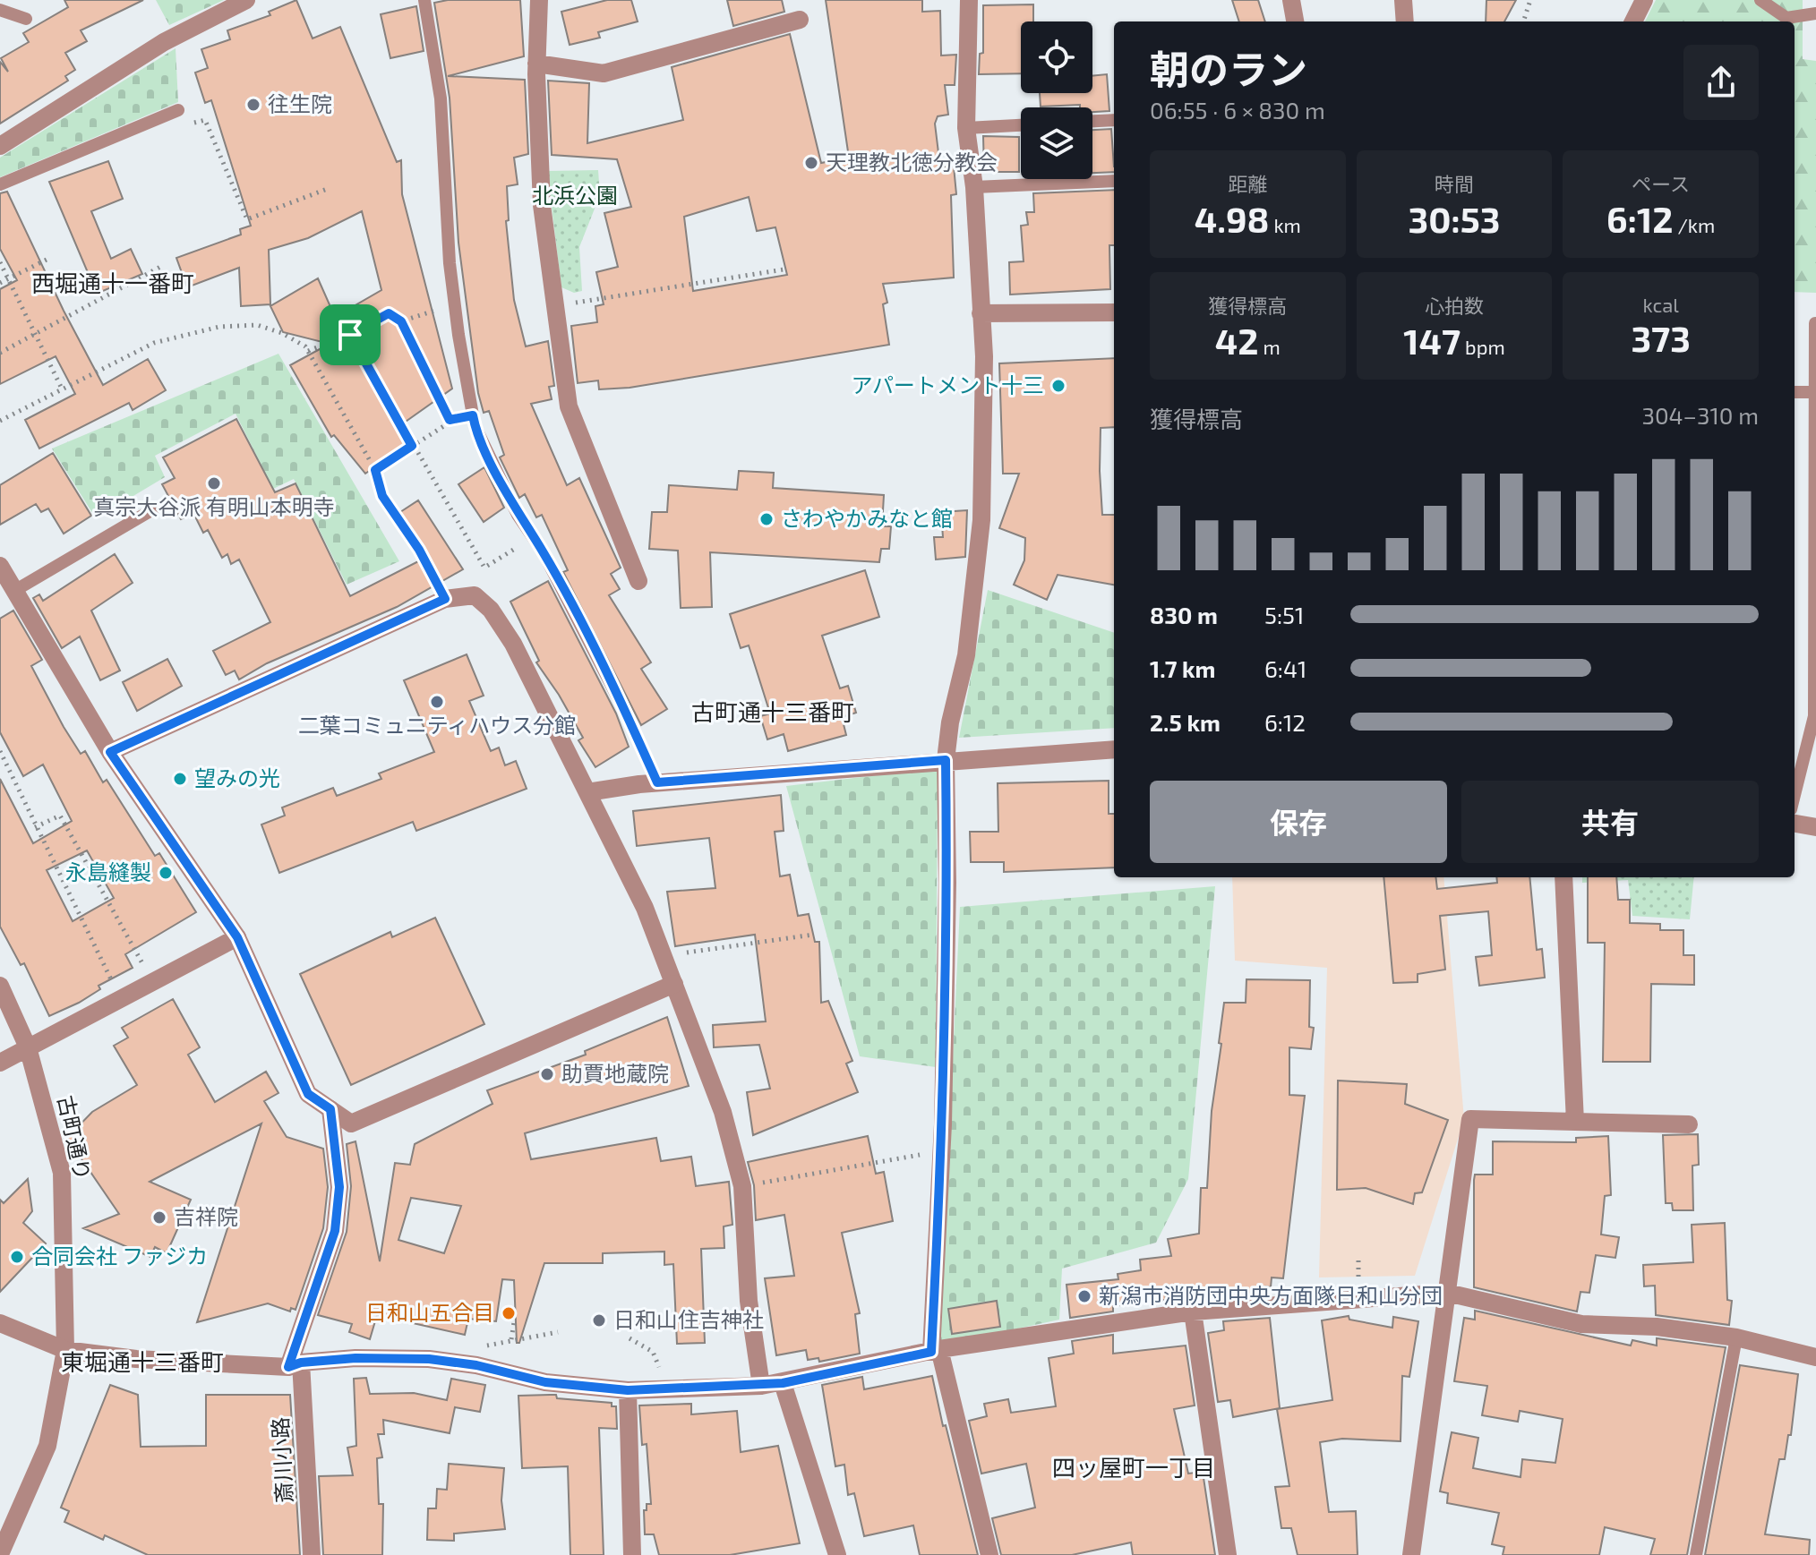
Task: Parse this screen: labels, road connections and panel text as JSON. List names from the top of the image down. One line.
{"streets":{"street":["古町通り","斎川小路"]},"districts":["西堀通十一番町","古町通十三番町","東堀通十三番町","四ッ屋町一丁目"],"parks":["北浜公園"],"places":["往生院","天理教北徳分教会","アパートメント十三","真宗大谷派 有明山本明寺","さわやかみなと館","二葉コミュニティハウス分館","望みの光","永島縫製","助賈地蔵院","吉祥院","合同会社 ファジカ","新潟市消防団中央方面隊日和山分団","日和山五合目","日和山住吉神社"],"page":{"heading":["朝のラン","06:55 · 6 × 830 m"],"stats":[["距離","4.98 km"],["時間","30:53"],["ペース","6:12 /km"],["獲得標高","42 m"],["心拍数","147 bpm"],["kcal","373"]],"chart":["獲得標高","304–310 m"],"list":[{"name":"830 m","note":"5:51"},{"name":"1.7 km","note":"6:41"},{"name":"2.5 km","note":"6:12"}],"buttons":["保存","共有"]}}
